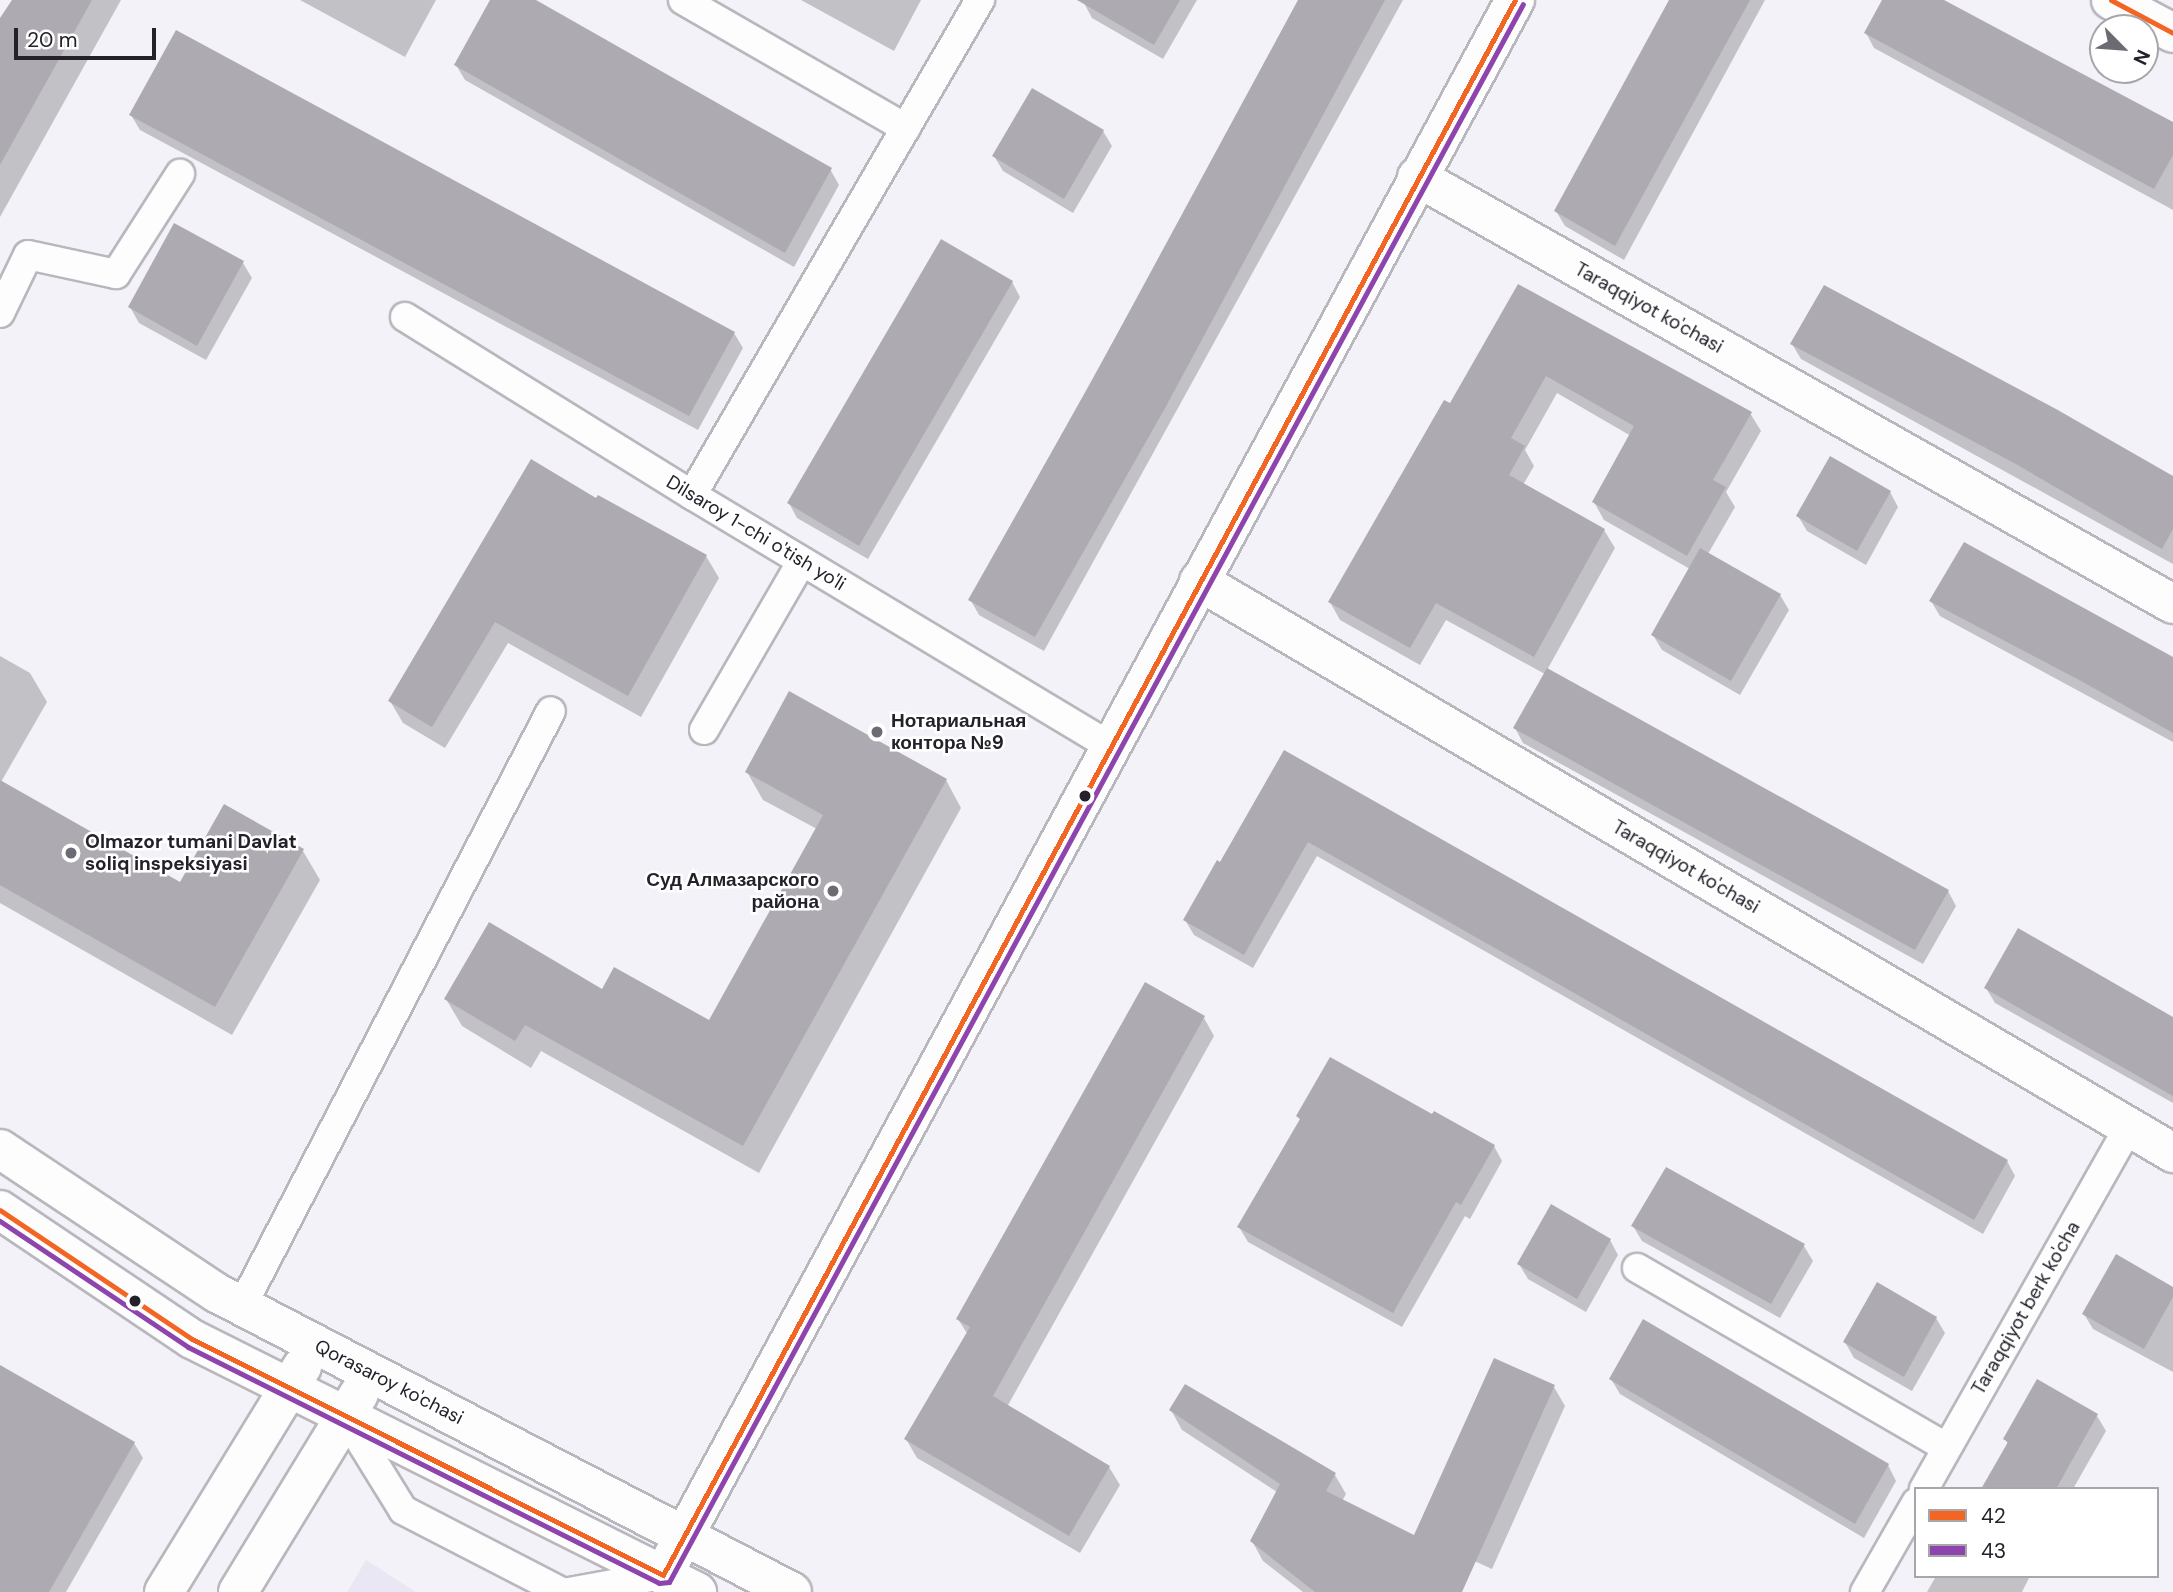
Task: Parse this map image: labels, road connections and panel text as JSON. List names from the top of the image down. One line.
{"streets":{"street":["Taraqqiyot ko'chasi","Qorasaroy ko'chasi"],"lane":["Dilsaroy 1-chi o'tish yo'li","Taraqqiyot berk ko'cha"]},"crossings":[["Taraqqiyot ko'chasi","Taraqqiyot berk ko'cha"]],"places":["Нотариальная контора №9","Olmazor tumani Davlat soliq inspeksiyasi","Суд Алмазарского района"],"lines":["transit line 42","transit line 43"],"legend":["42","43"],"scale_bar":"20 m","north":"bottom right"}
